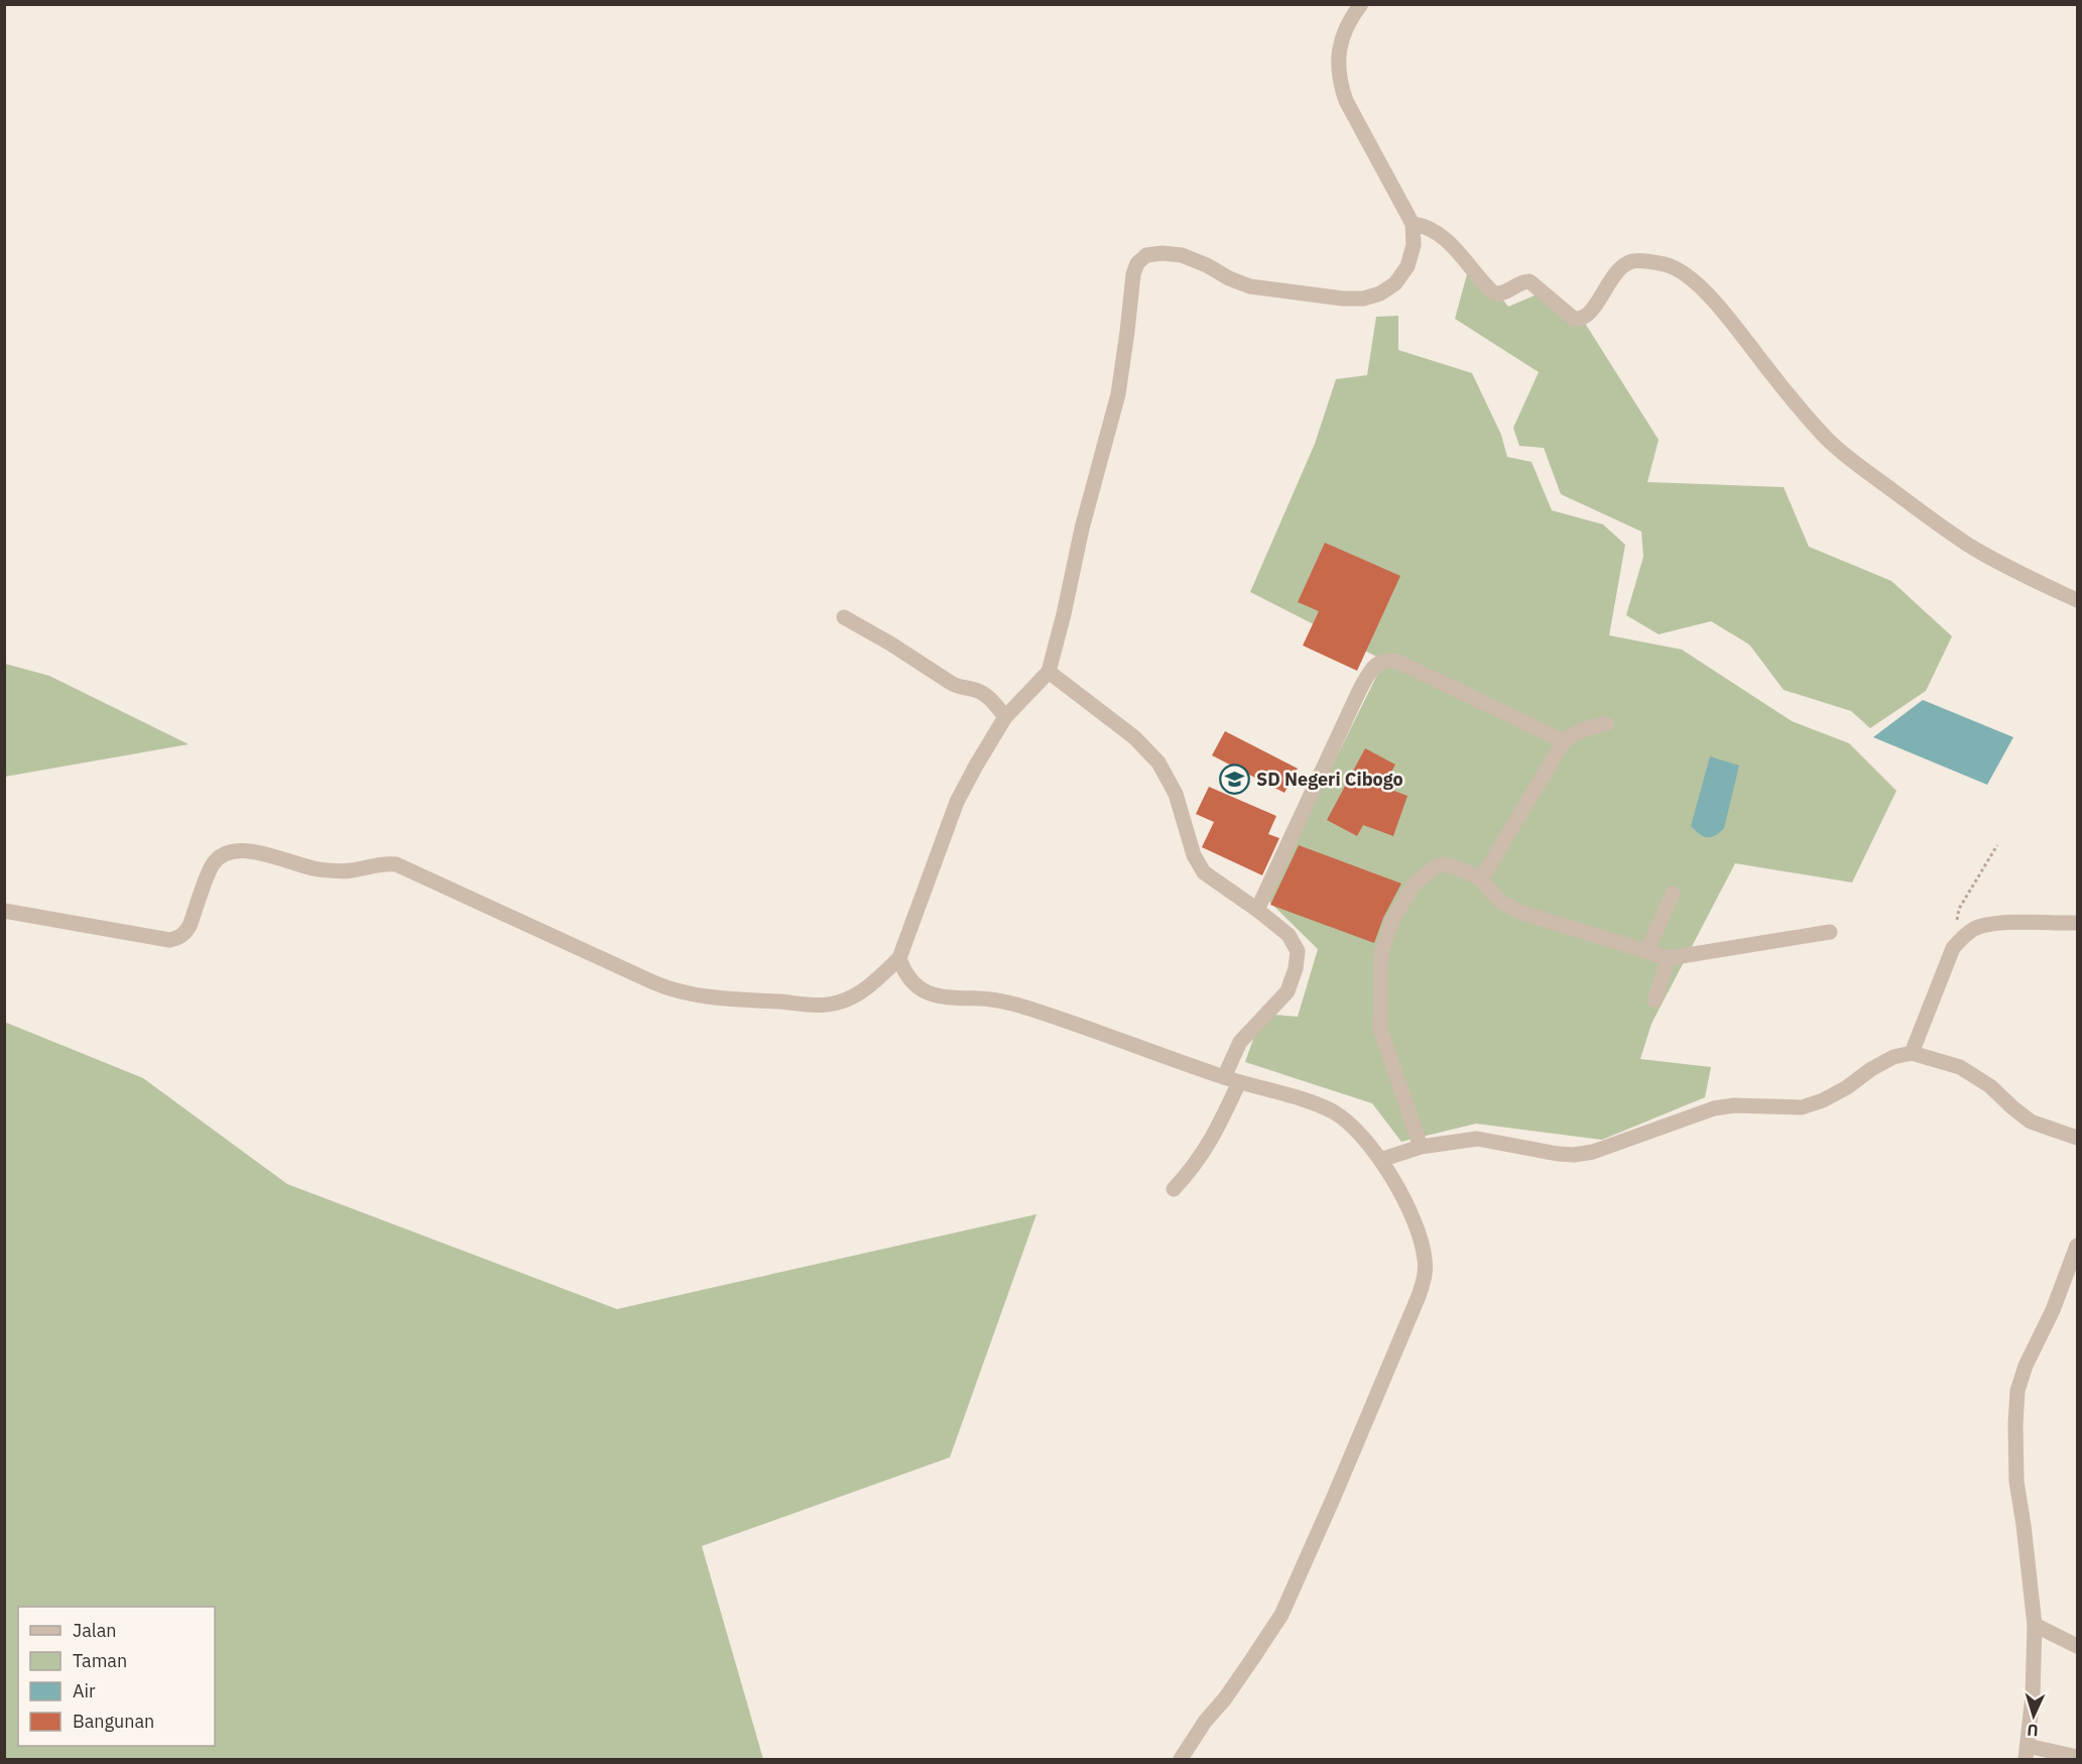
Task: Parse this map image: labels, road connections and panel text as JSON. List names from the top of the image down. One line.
{"places":{"school or university":["SD Negeri Cibogo"]},"legend":["Jalan","Taman","Air","Bangunan"],"north":"bottom"}
